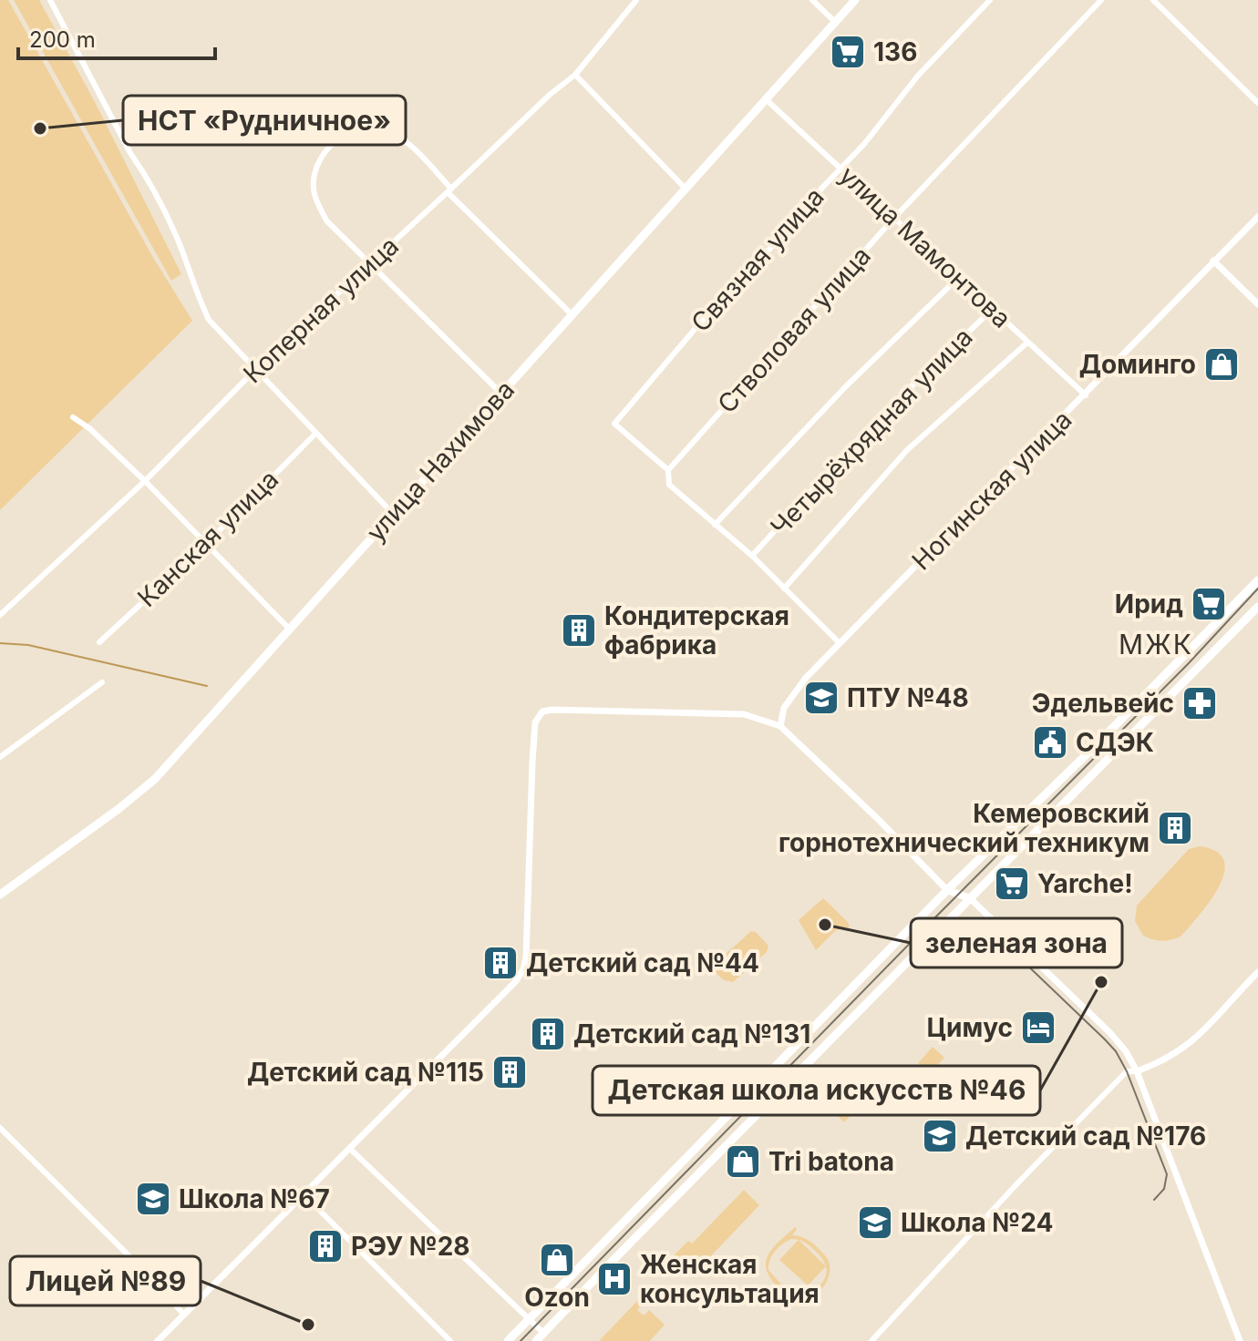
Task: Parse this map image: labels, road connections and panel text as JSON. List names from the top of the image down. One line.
{"streets":{"main road":["улица Нахимова"],"street":["улица Мамонтова","Связная улица","Коперная улица","Стволовая улица","Четырёхрядная улица","Ногинская улица","Канская улица"]},"crossings":[["улица Мамонтова","Связная улица"],["улица Мамонтова","Стволовая улица"],["улица Мамонтова","Четырёхрядная улица"],["улица Мамонтова","улица Нахимова"],["улица Мамонтова","Ногинская улица"],["Связная улица","Стволовая улица"]],"districts":["МЖК"],"places":{"supermarket":["136","Ирид","Yarche!"],"other":["НСТ «Рудничное»","зеленая зона","Детская школа искусств №46","Лицей №89"],"shop":["Доминго","Tri batona","Ozon"],"building":["Кондитерская фабрика","Кемеровский горнотехнический техникум","Детский сад №44","Детский сад №131","Детский сад №115","РЭУ №28"],"school or university":["ПТУ №48","Детский сад №176","Школа №67","Школа №24"],"pharmacy":["Эдельвейс"],"public building":["СДЭК"],"hotel":["Цимус"],"hospital":["Женская консультация"]},"scale_bar":"200 m"}
